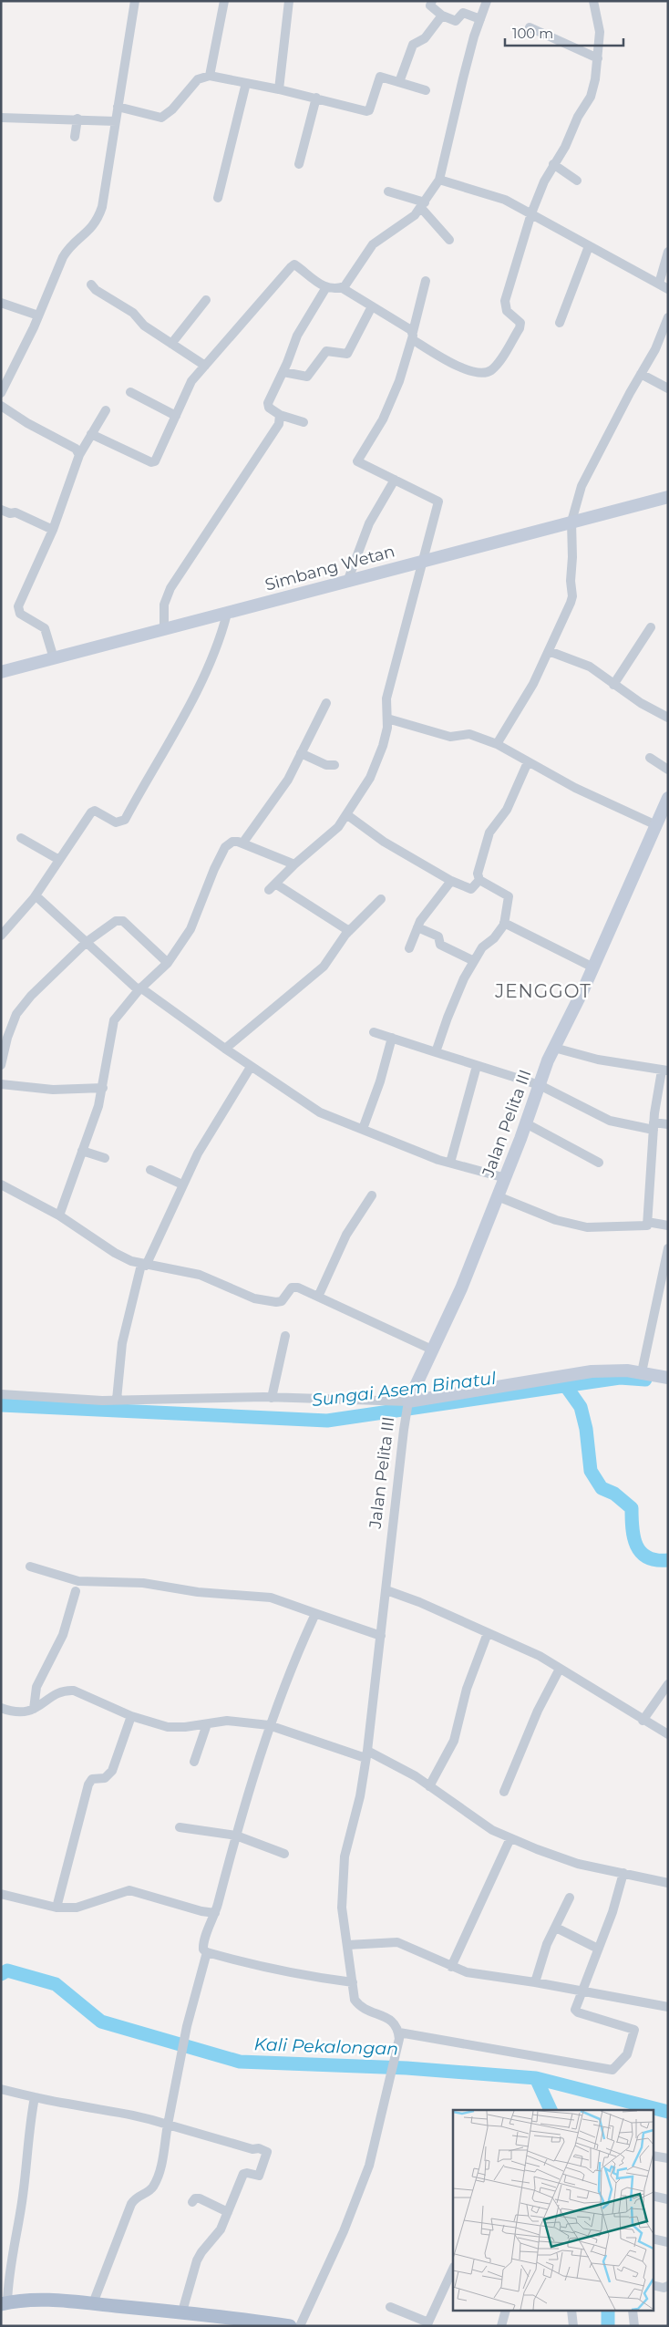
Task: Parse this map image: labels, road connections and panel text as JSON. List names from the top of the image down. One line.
{"streets":{"street":["Simbang Wetan","Jalan Pelita III"]},"districts":["JENGGOT"],"water":["Sungai Asem Binatul","Kali Pekalongan"],"scale_bar":"100 m"}
